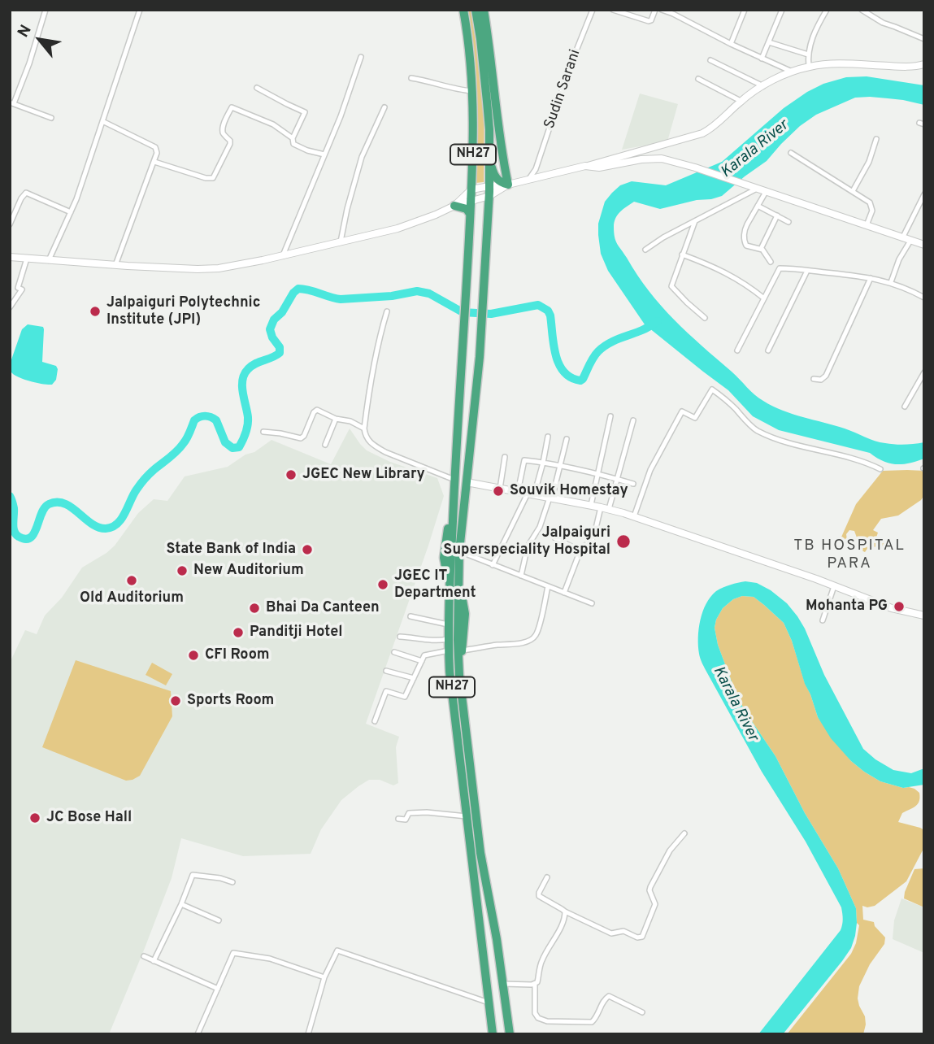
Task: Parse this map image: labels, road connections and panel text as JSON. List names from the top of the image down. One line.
{"streets":{"highway":["NH27"],"street":["Sudin Sarani"]},"districts":["TB HOSPITAL PARA"],"water":["Karala River"],"places":["Jalpaiguri Polytechnic Institute (JPI)","JGEC New Library","Souvik Homestay","Jalpaiguri Superspeciality Hospital","State Bank of India","New Auditorium","Old Auditorium","JGEC IT Department","Mohanta PG","Bhai Da Canteen","Panditji Hotel","CFI Room","Sports Room","JC Bose Hall"],"north":"top left"}
